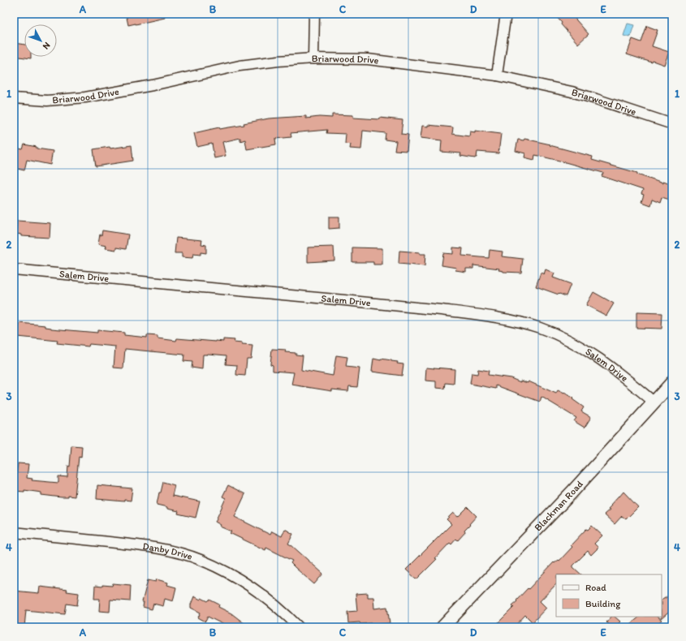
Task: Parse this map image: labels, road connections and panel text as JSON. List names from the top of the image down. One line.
{"streets":{"street":["Briarwood Drive","Salem Drive","Blackman Road","Danby Drive"]},"crossings":[["Salem Drive","Blackman Road"]],"legend":["Road","Building"],"north":"bottom right","grid":{"columns":["A","B","C","D","E"],"rows":["1","2","3","4"]}}
